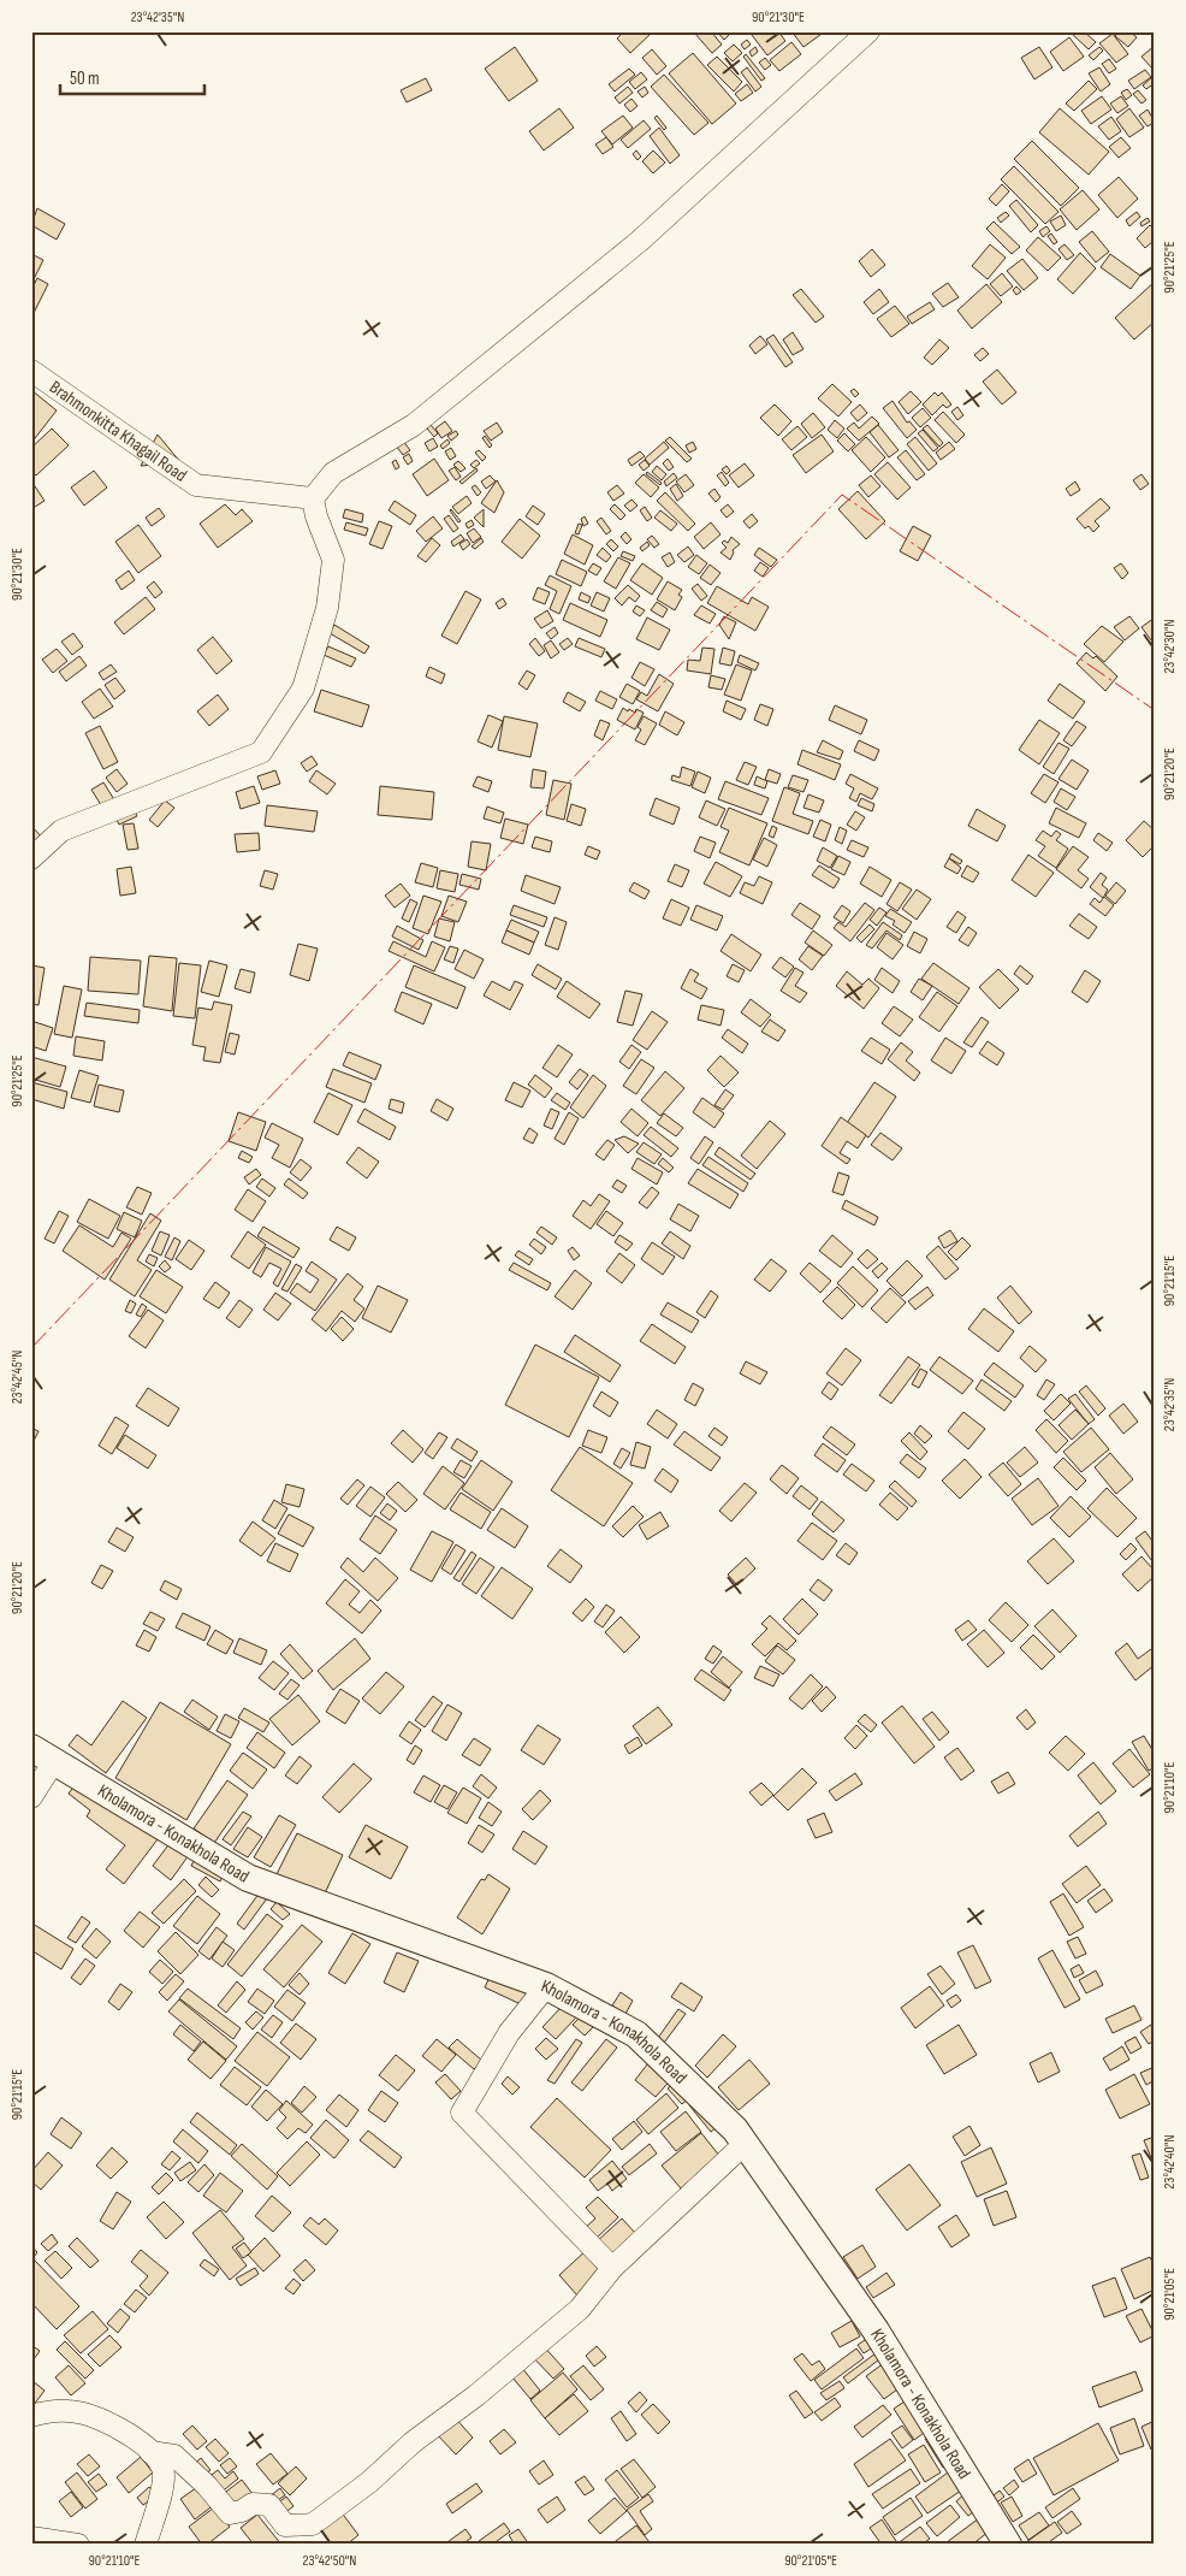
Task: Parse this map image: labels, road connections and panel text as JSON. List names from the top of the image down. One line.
{"streets":{"main road":["Kholamora - Konakhola Road"],"street":["Brahmonkitta Khagail Road"]},"scale_bar":"50 m","coordinates":["23°42'35\"N","90°21'30\"E","90°21'25\"E","23°42'30\"N","90°21'20\"E","90°21'15\"E","23°42'45\"N","90°21'10\"E","23°42'40\"N","90°21'05\"E","23°42'50\"N"]}
